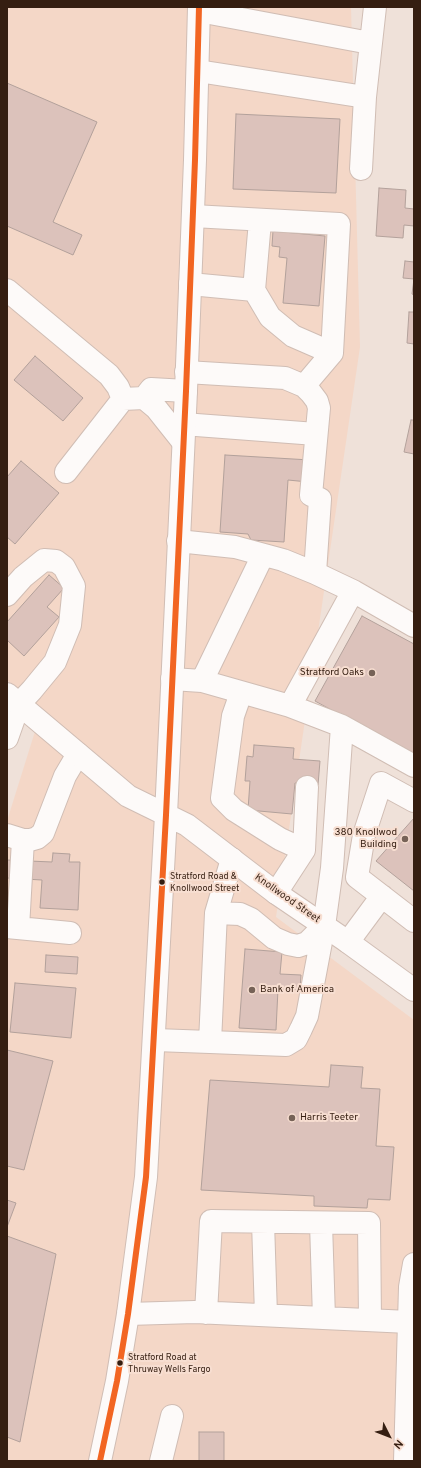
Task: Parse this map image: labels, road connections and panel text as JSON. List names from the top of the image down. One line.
{"streets":{"main road":["Knollwood Street"]},"places":["Stratford Oaks","380 Knollwod Building","Stratford Road & Knollwood Street","Bank of America","Harris Teeter","Stratford Road at Thruway Wells Fargo"],"north":"bottom right"}
